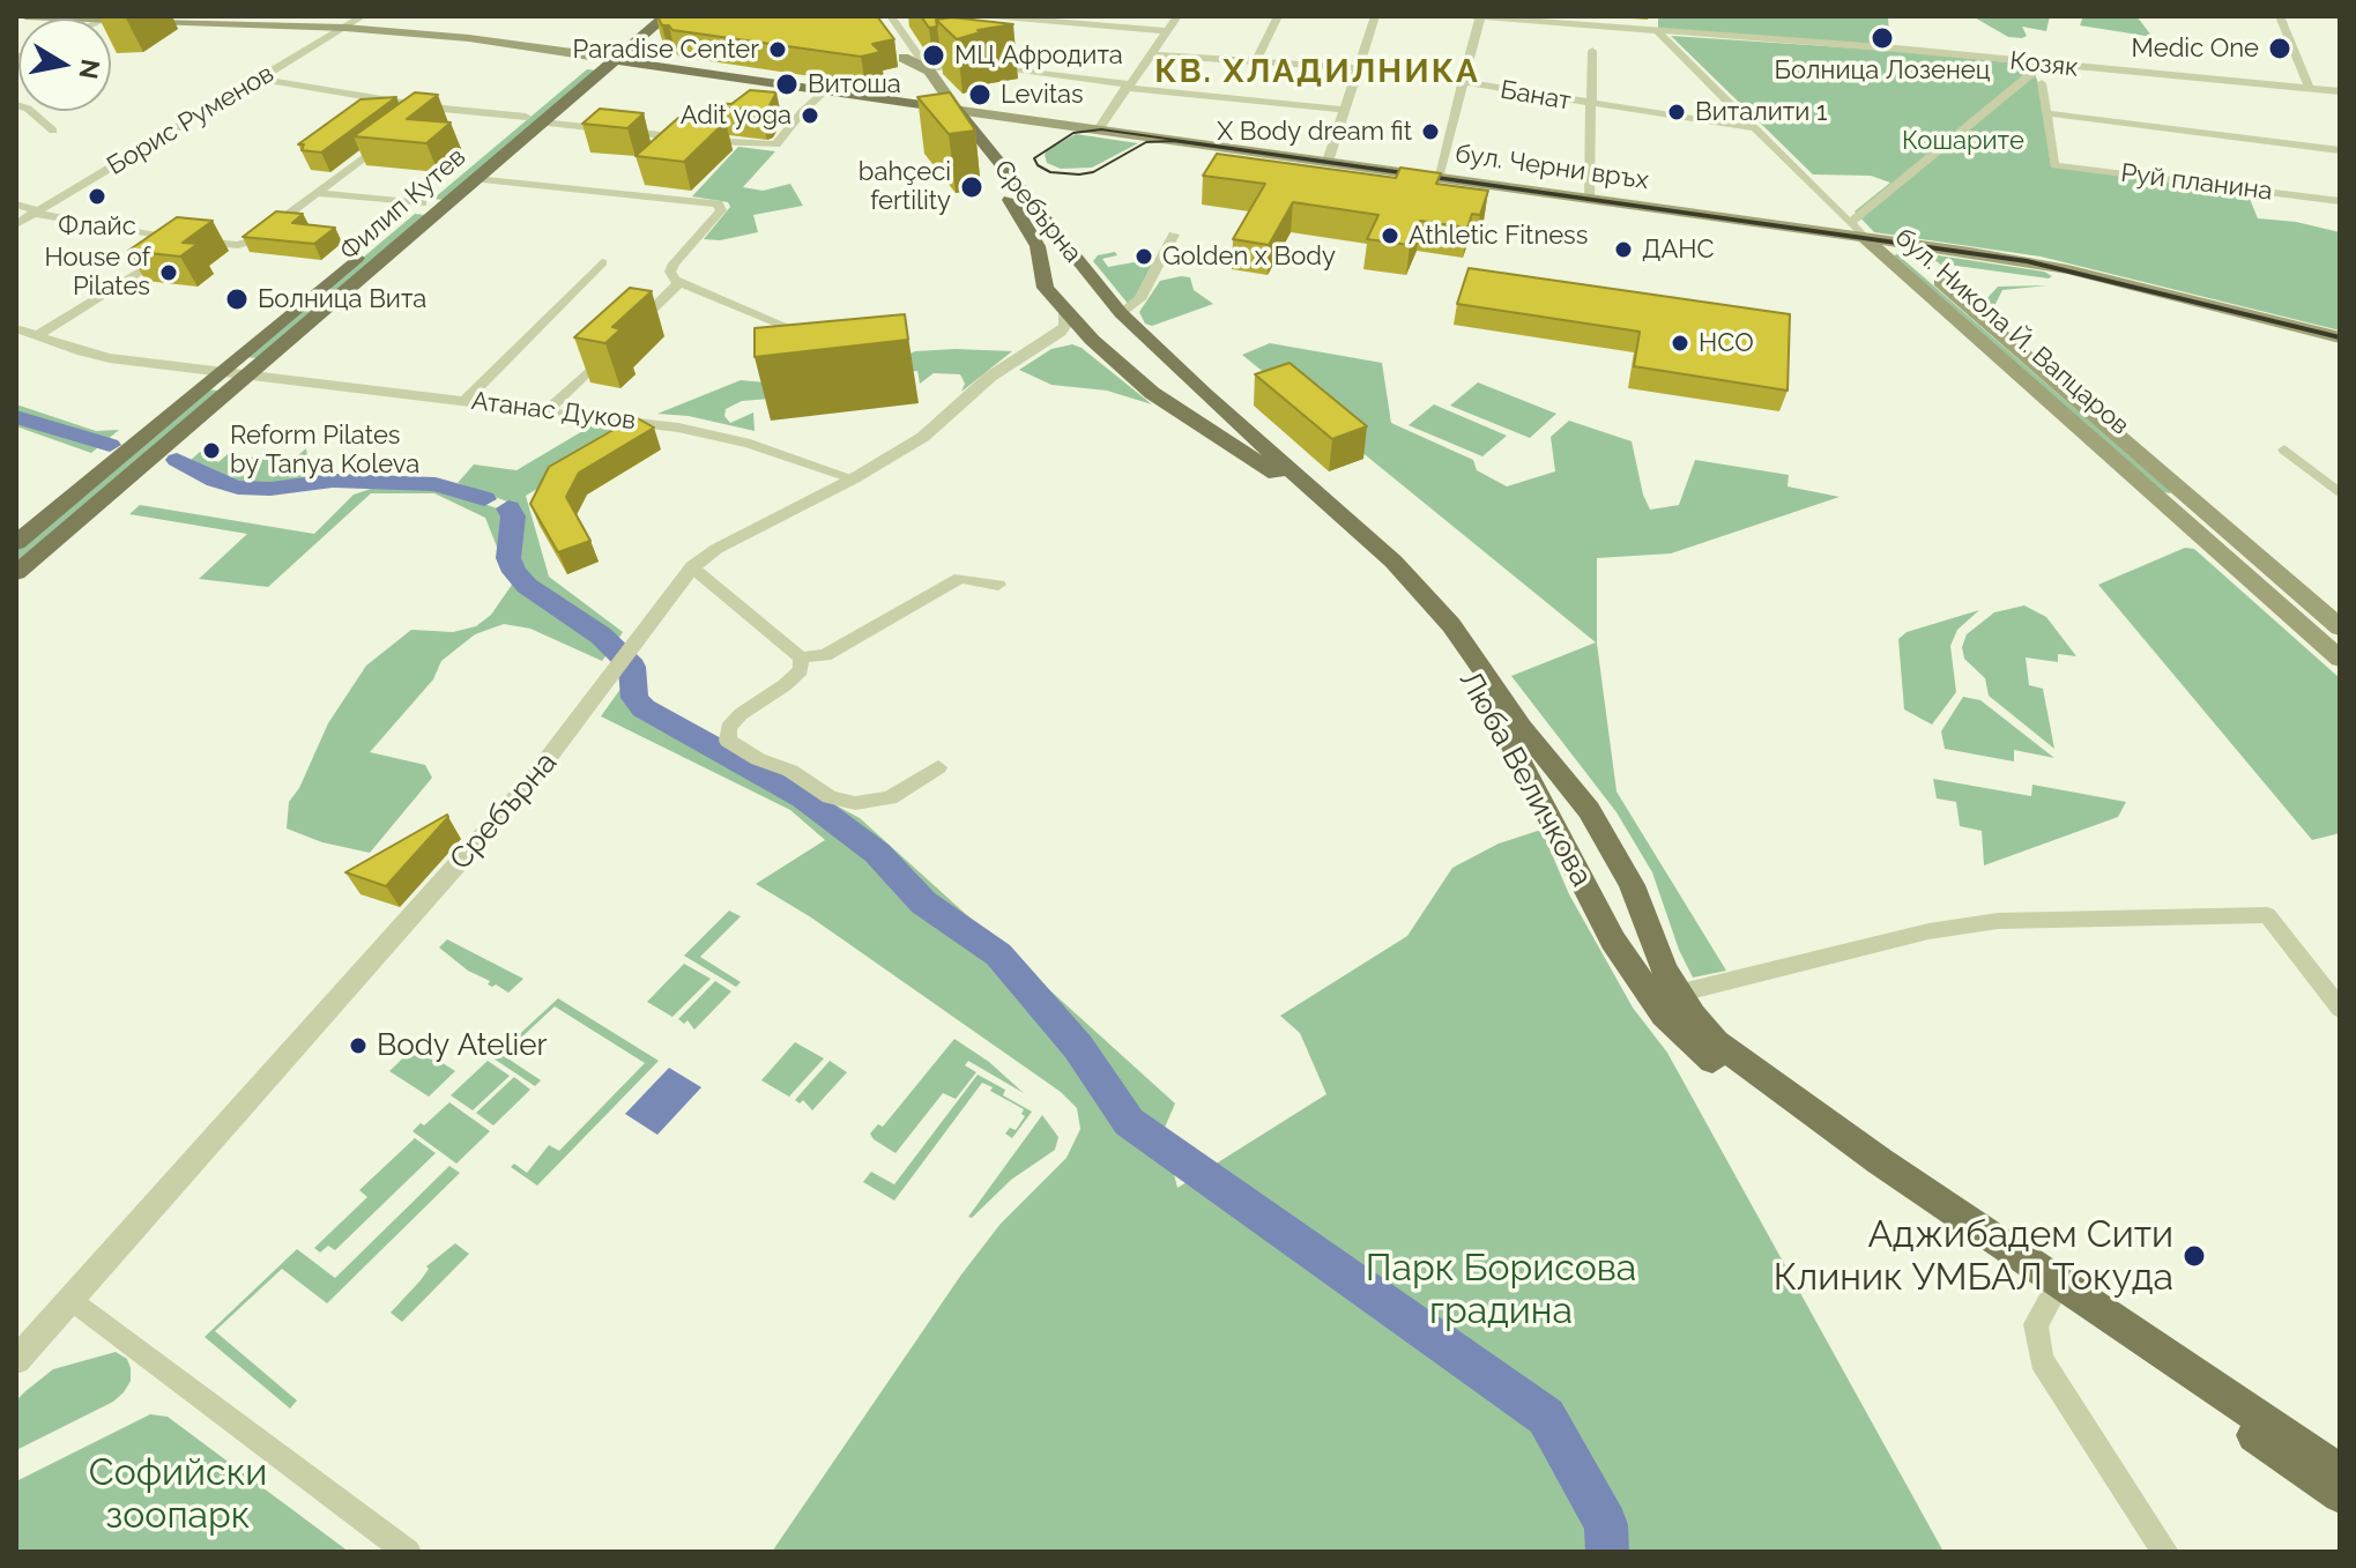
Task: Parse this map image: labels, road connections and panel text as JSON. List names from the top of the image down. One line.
{"streets":{"main road":["бул. Черни връх","Филип Кутев","Сребърна","бул. Никола Й. Вапцаров","Люба Величкова"],"street":["Козяк","Банат","Борис Руменов","Руй планина","Атанас Дуков"]},"crossings":[["Козяк","бул. Никола Й. Вапцаров"],["Банат","бул. Никола Й. Вапцаров"],["Борис Руменов","бул. Черни връх"],["бул. Черни връх","Филип Кутев"],["бул. Черни връх","Сребърна"],["бул. Черни връх","бул. Никола Й. Вапцаров"],["Филип Кутев","Атанас Дуков"],["Сребърна","Атанас Дуков"],["Сребърна","Люба Величкова"]],"districts":["КВ. ХЛАДИЛНИКА"],"parks":["Кошарите","Парк Борисова градина","Софийски зоопарк"],"places":["Болница Лозенец","Medic One","Paradise Center","МЦ Афродита","Витоша","Levitas","Виталити 1","Adit yoga","X Body dream fit","bahçeci fertility","Флайс","Athletic Fitness","ДАНС","Golden x Body","House of Pilates","Болница Вита","НСО","Reform Pilates by Tanya Koleva","Body Atelier","Аджибадем Сити Клиник УМБАЛ Токуда"],"north":"right"}
